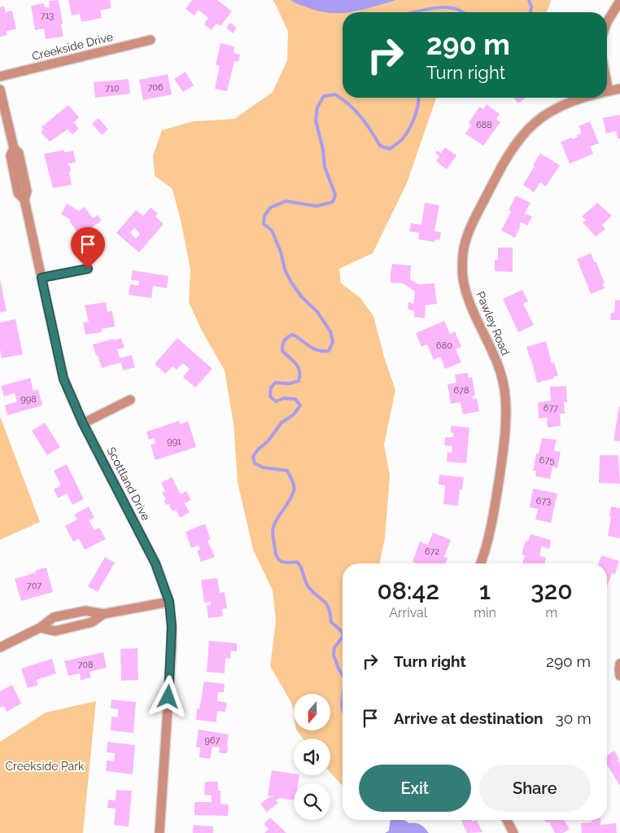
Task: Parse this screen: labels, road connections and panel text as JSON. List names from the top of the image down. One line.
{"streets":{"street":["Creekside Drive","Pawley Road","Scottland Drive"]},"parks":["Creekside Park"],"house_numbers":["713","706","710","688","680","678","998","677","991","675","673","672","707","708","967"],"north":"bottom","page":{"turn":["290 m","Turn right"],"eta":["08:42","Arrival","1","min","320","m"],"list":[{"name":"Turn right","value":"290 m"},{"name":"Arrive at destination","value":"30 m"}],"buttons":["Exit","Share"]}}
